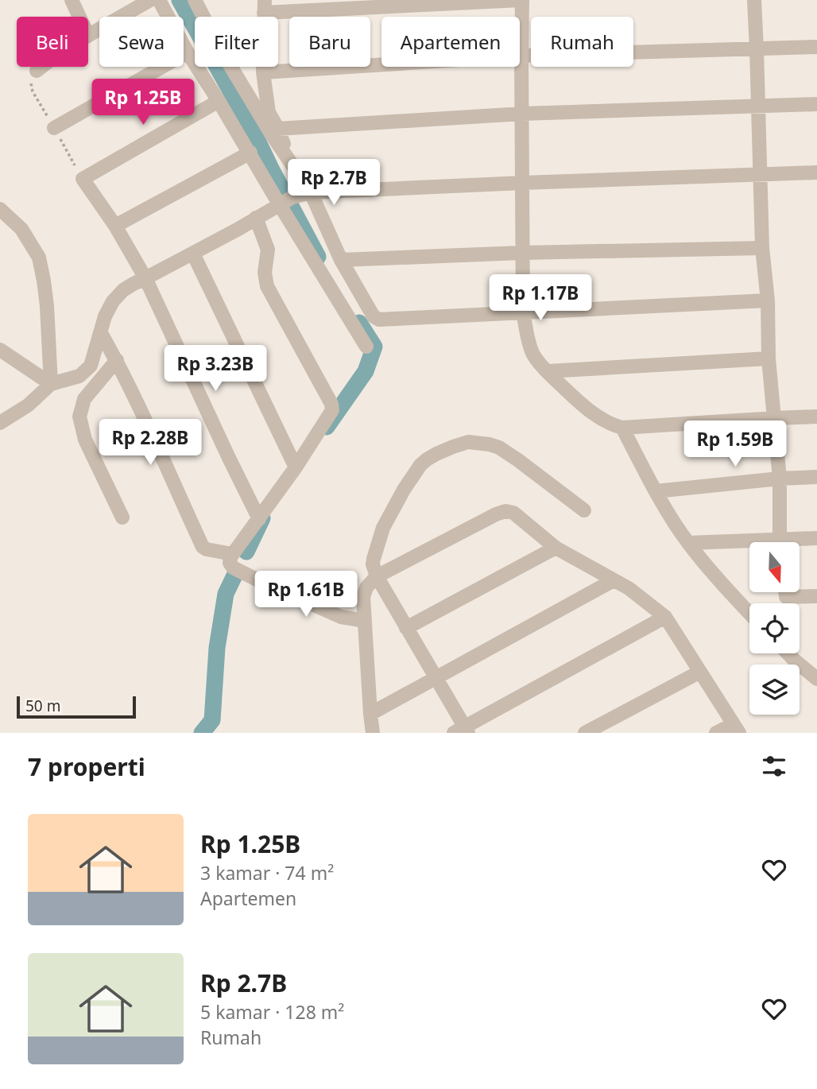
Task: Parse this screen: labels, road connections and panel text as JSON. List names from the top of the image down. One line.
{"scale_bar":"50 m","north":"bottom","page":{"chip":["Beli","Sewa","Filter","Baru","Apartemen","Rumah"],"price":["Rp 1.25B","Rp 2.7B","Rp 1.17B","Rp 3.23B","Rp 2.28B","Rp 1.59B","Rp 1.61B"],"scale":"50 m","heading":"7 properti","list":[{"name":"Rp 1.25B","note":"3 kamar · 74 m² · Apartemen"},{"name":"Rp 2.7B","note":"5 kamar · 128 m² · Rumah"}]}}
